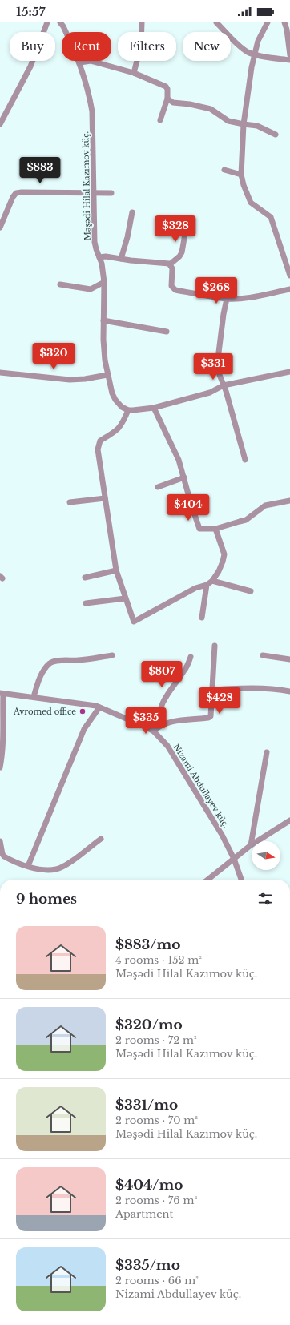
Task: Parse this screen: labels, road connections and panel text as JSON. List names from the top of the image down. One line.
{"streets":{"street":["Məşədi Hilal Kazımov küç.","Nizami Abdullayev küç."]},"places":["Avromed office"],"north":"right","page":{"status":"15:57","chip":["Buy","Rent","Filters","New"],"price":["$883","$328","$268","$320","$331","$404","$807","$428","$335"],"heading":"9 homes","list":[{"name":"$883/mo","note":"4 rooms · 152 m² · Məşədi Hilal Kazımov küç."},{"name":"$320/mo","note":"2 rooms · 72 m² · Məşədi Hilal Kazımov küç."},{"name":"$331/mo","note":"2 rooms · 70 m² · Məşədi Hilal Kazımov küç."},{"name":"$404/mo","note":"2 rooms · 76 m² · Apartment"},{"name":"$335/mo","note":"2 rooms · 66 m² · Nizami Abdullayev küç."}]}}
